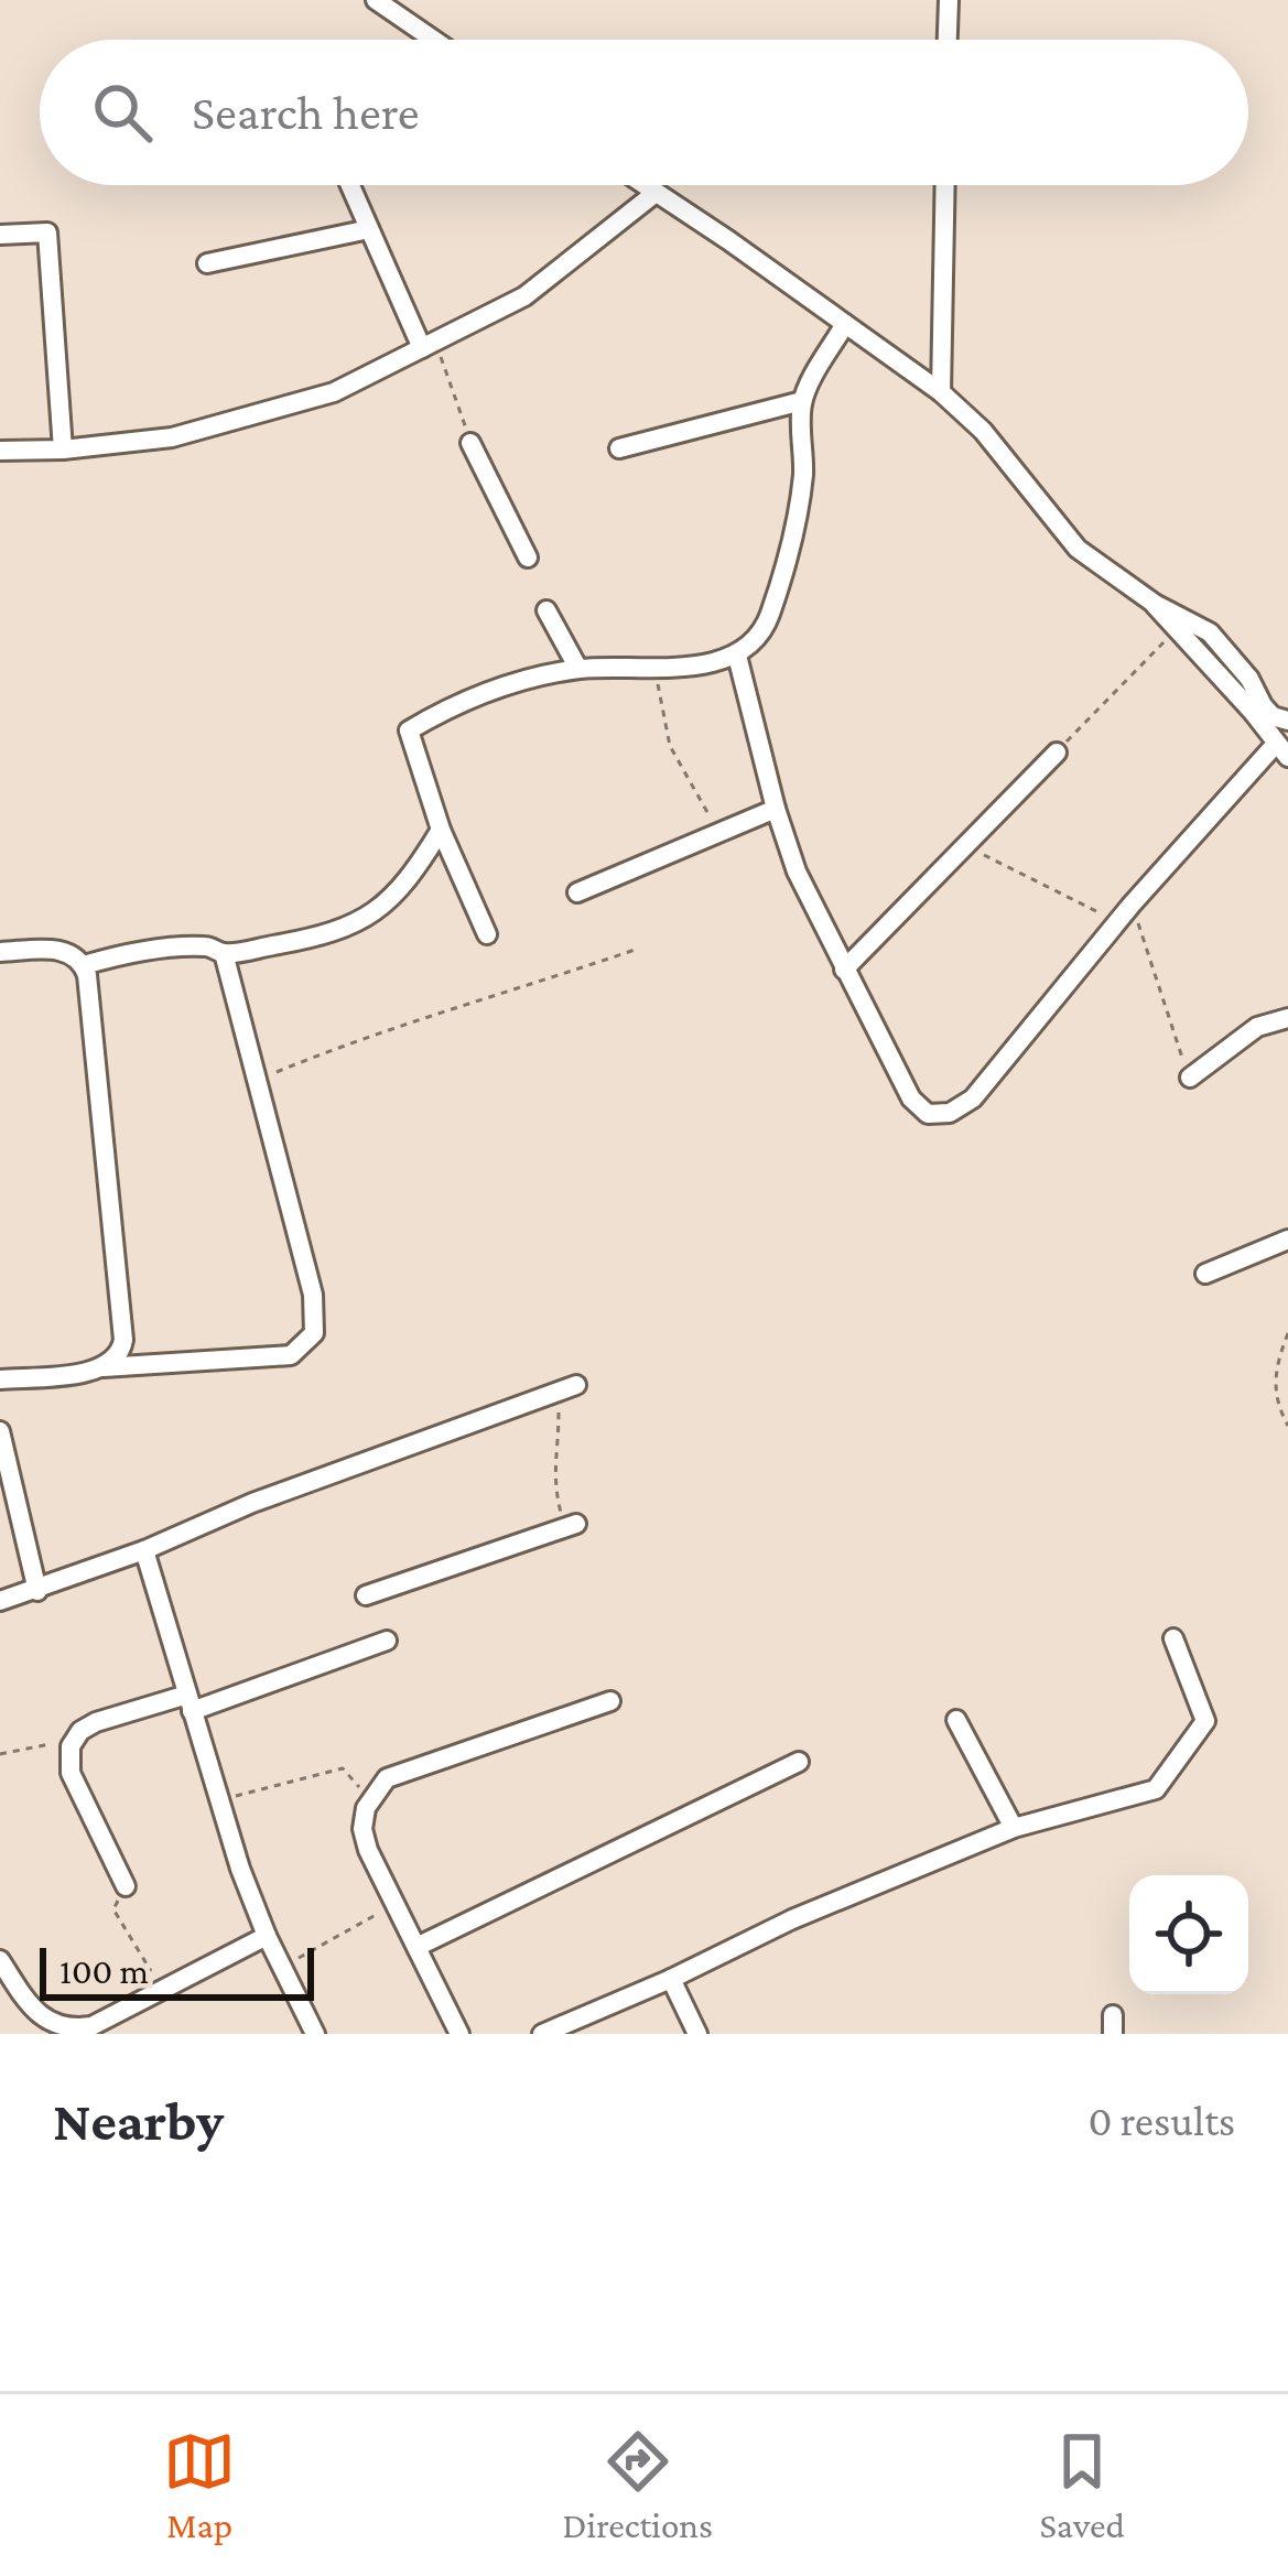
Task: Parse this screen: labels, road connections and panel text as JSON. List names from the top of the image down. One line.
{"scale_bar":"100 m","page":{"search":"Search here","scale":"100 m","heading":["Nearby","0 results"],"nav":["Map","Directions","Saved"]}}
